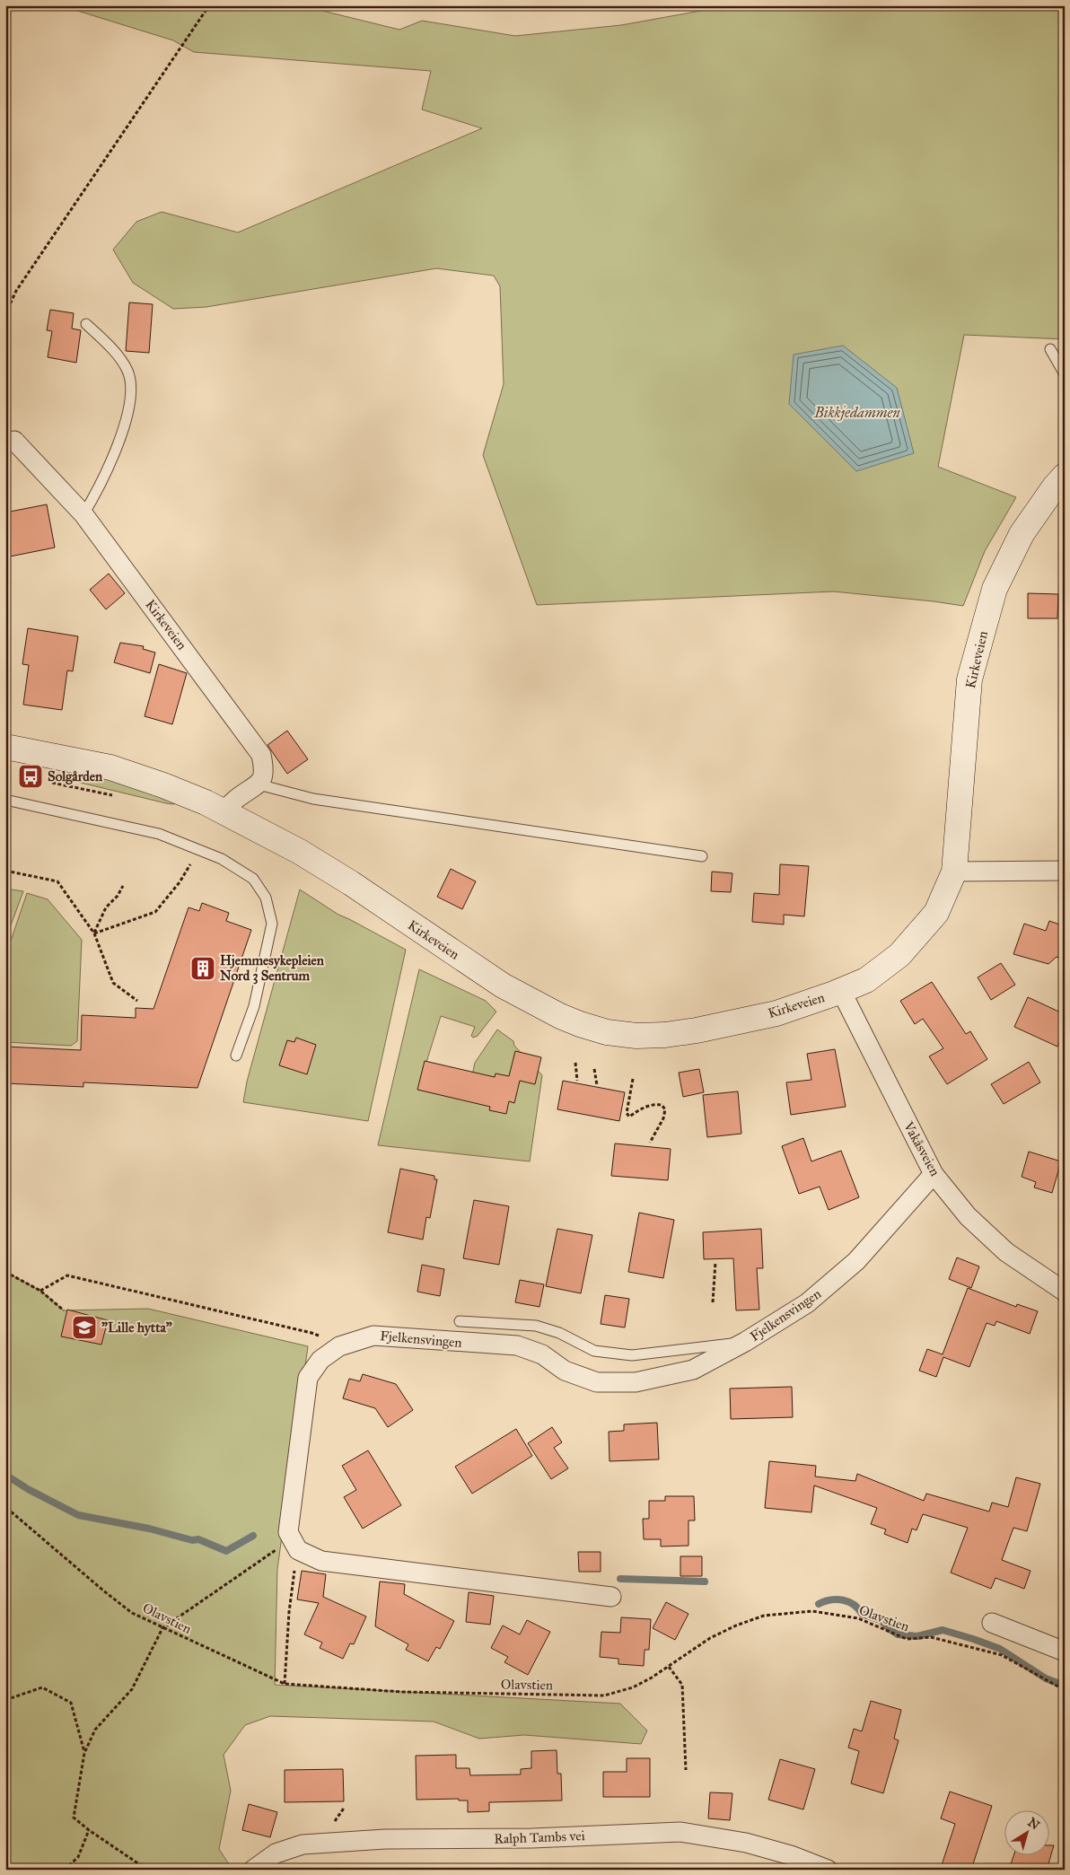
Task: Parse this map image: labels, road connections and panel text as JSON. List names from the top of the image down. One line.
{"streets":{"main road":["Kirkeveien"],"street":["Vakåsveien","Fjelkensvingen","Ralph Tambs vei"],"path":["Olavstien"]},"crossings":[["Kirkeveien","Vakåsveien"],["Vakåsveien","Fjelkensvingen"]],"water":["Bikkjedammen"],"places":{"bus stop":["Solgården"],"building":["Hjemmesykepleien Nord 3 Sentrum"],"school or university":["\"Lille hytta\""]},"north":"top right"}
